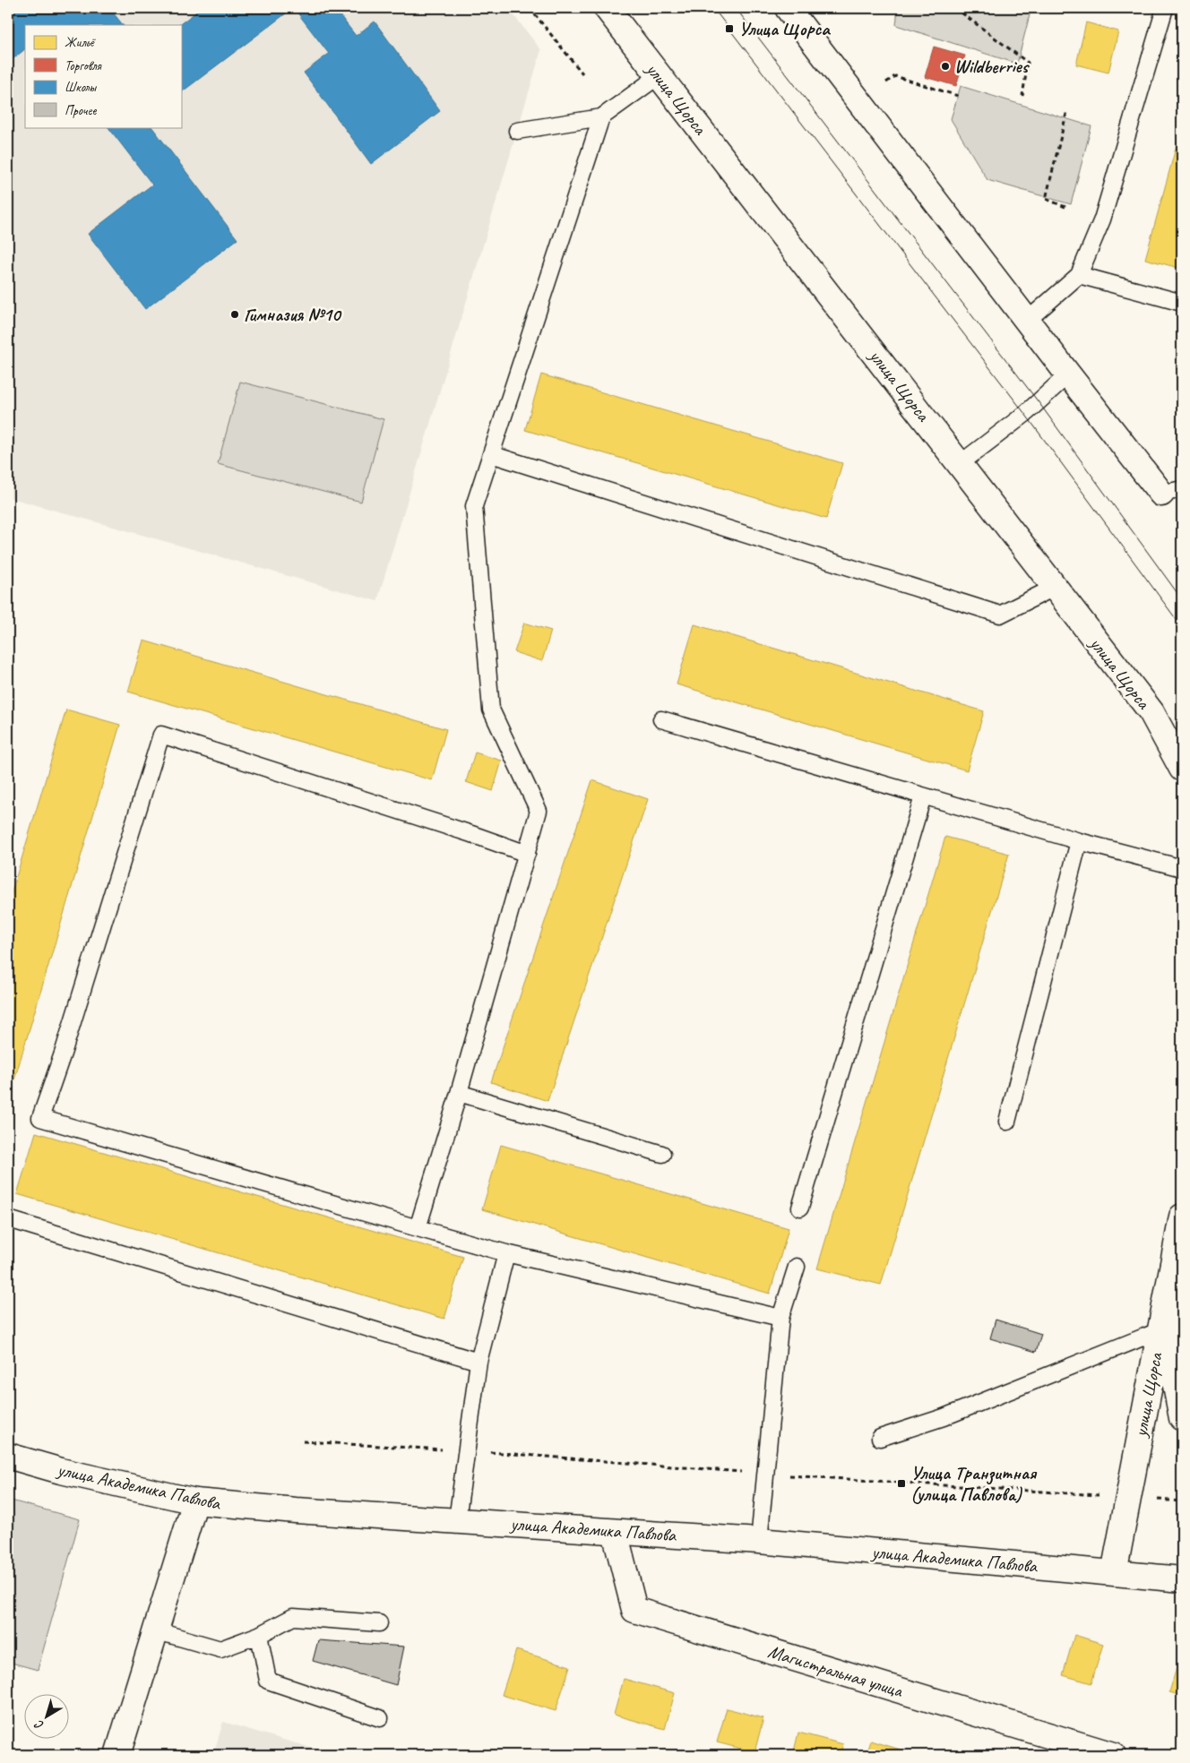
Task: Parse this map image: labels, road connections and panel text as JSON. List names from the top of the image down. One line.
{"streets":{"main road":["улица Щорса","улица Академика Павлова","Магистральная улица"]},"crossings":[["улица Щорса","улица Академика Павлова"],["улица Академика Павлова","Магистральная улица"]],"places":{"transit":["Улица Щорса","Улица Транзитная (улица Павлова)"],"other":["Wildberries","Гимназия №10"]},"legend":["Жильё","Торговля","Школы","Прочее"],"north":"bottom left"}
